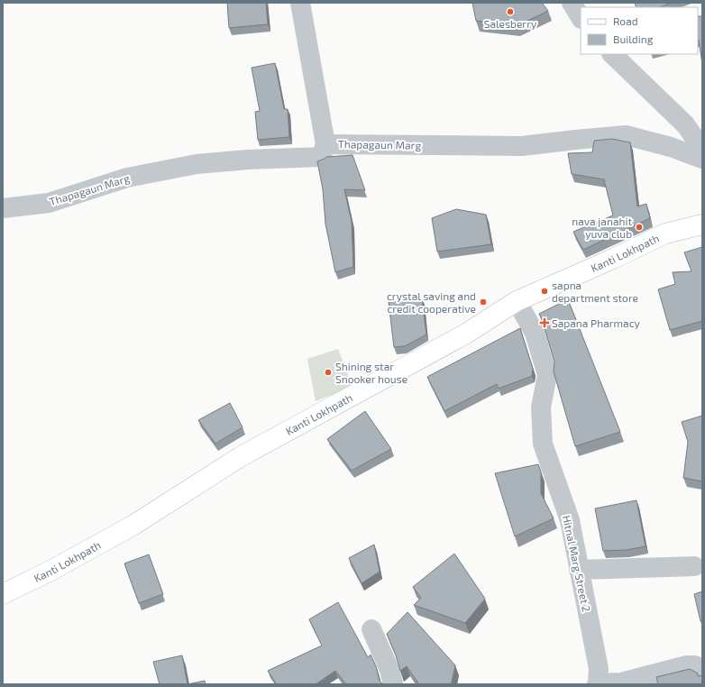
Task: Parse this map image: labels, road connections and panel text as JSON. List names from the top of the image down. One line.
{"streets":{"main road":["Kanti Lokhpath"],"street":["Thapagaun Marg","Hitnal Marg Street 2"]},"crossings":[["Kanti Lokhpath","Hitnal Marg Street 2"]],"places":{"other":["Salesberry","nava janahit yuva club","sapna department store","crystal saving and credit cooperative","Shining star Snooker house"],"health":["Sapana Pharmacy"]},"legend":["Road","Building"]}
